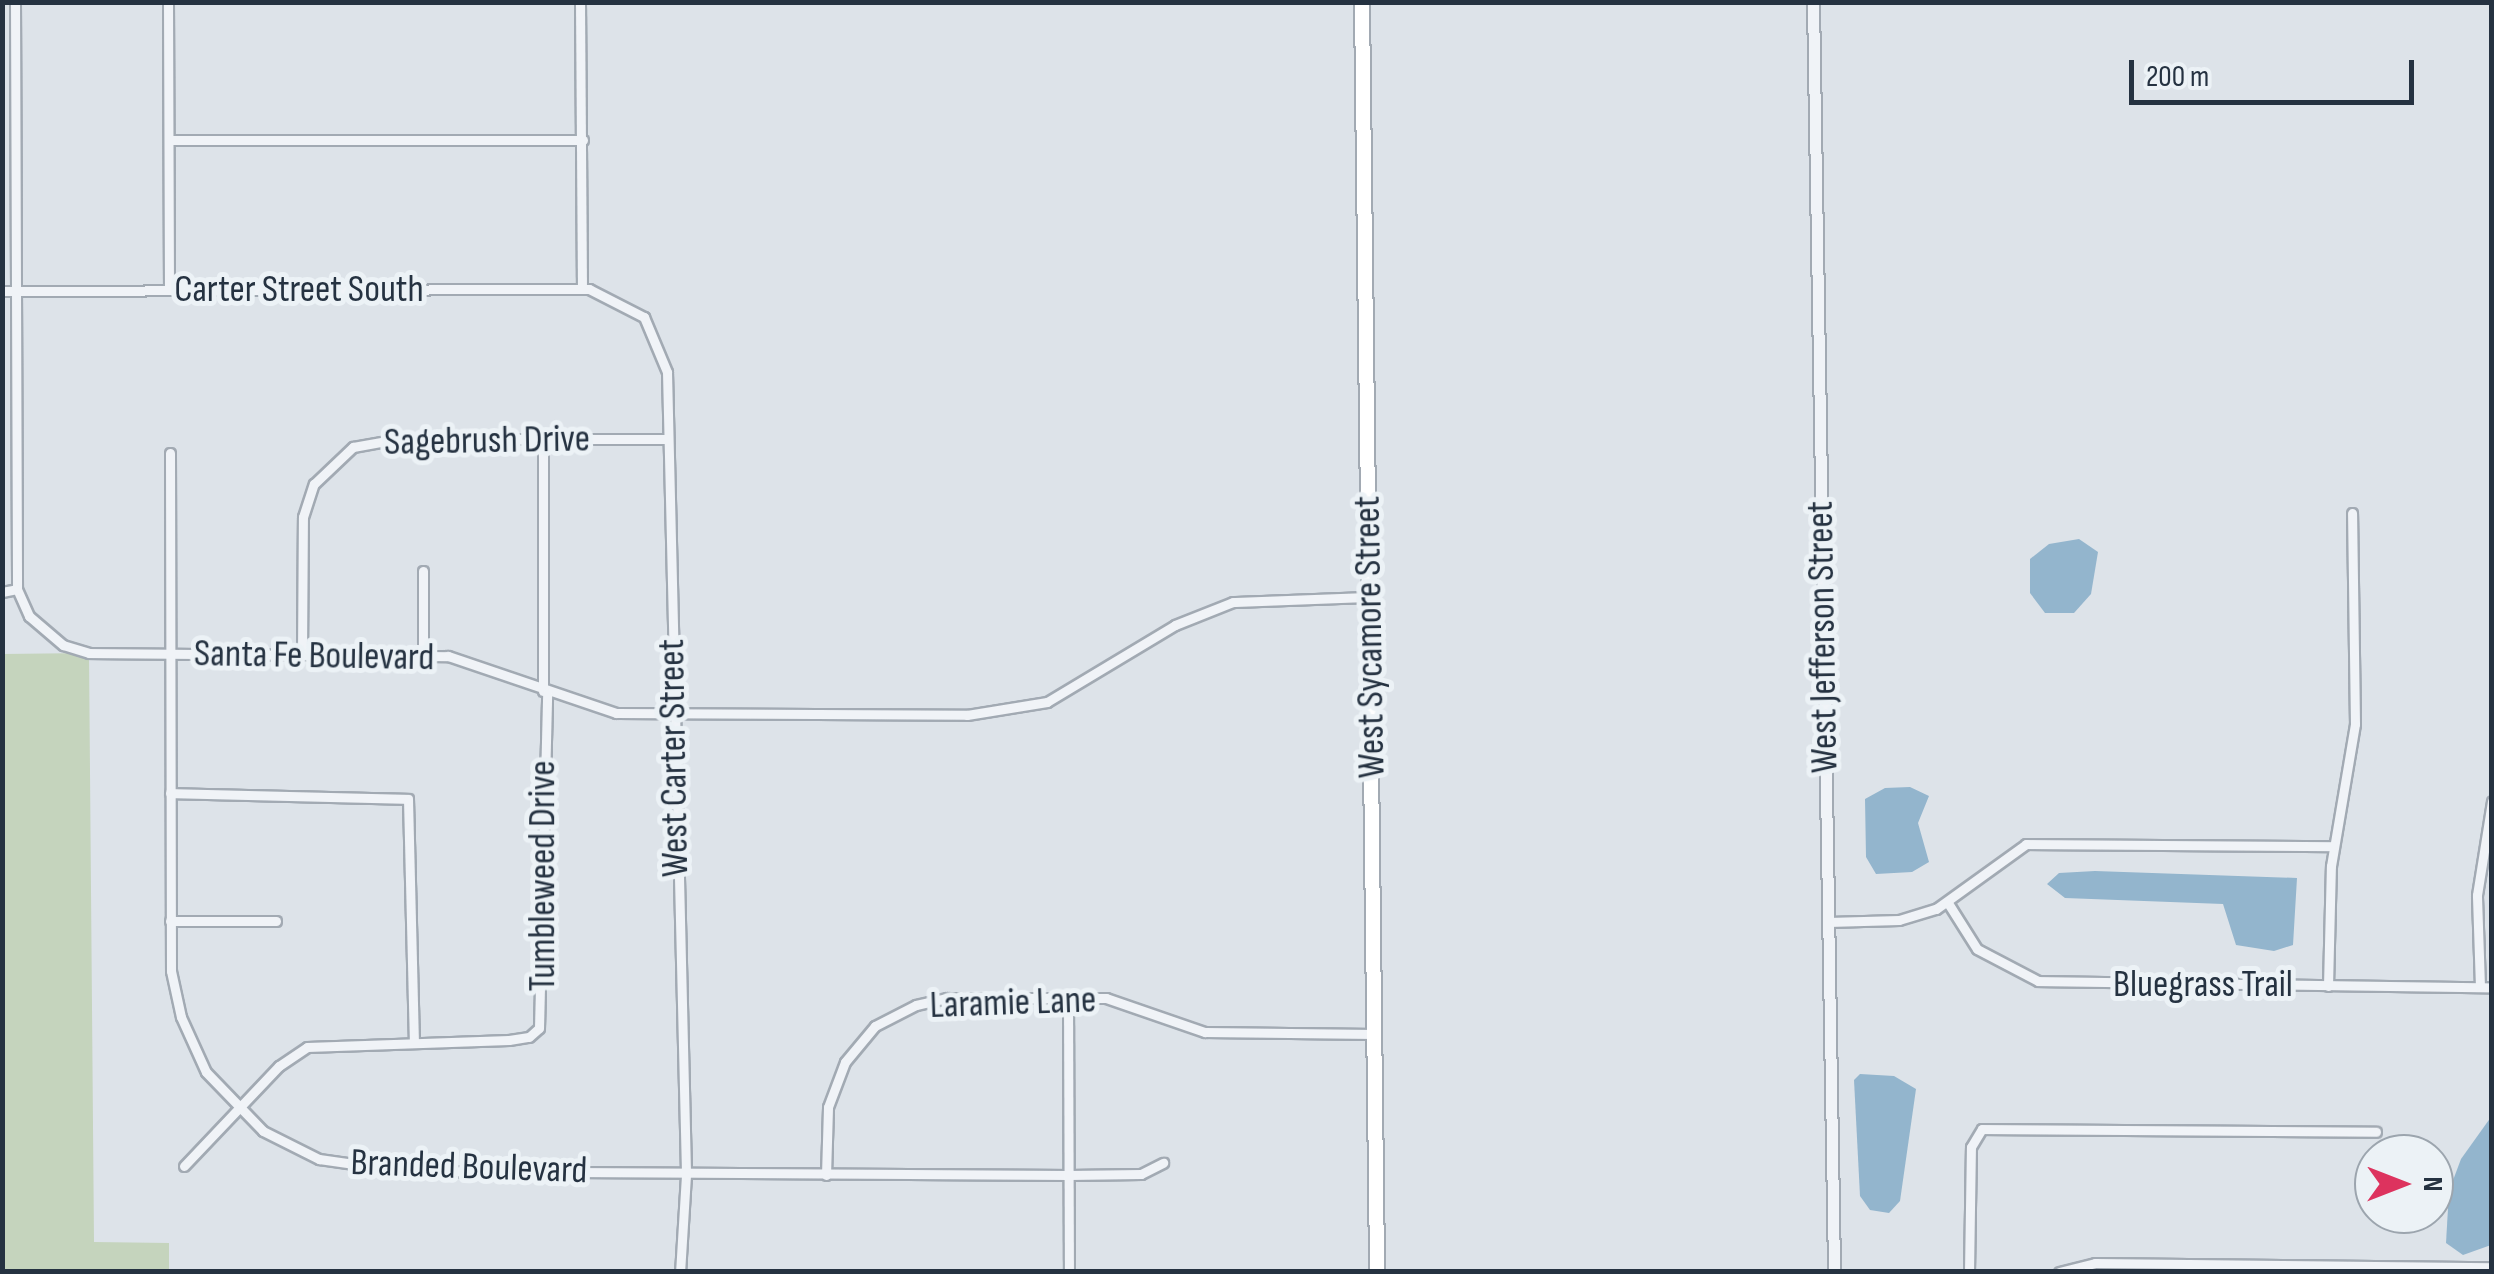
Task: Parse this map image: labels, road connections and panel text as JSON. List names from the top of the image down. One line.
{"streets":{"main road":["West Sycamore Street"],"street":["Carter Street South","Sagebrush Drive","West Jefferson Street","Santa Fe Boulevard","West Carter Street","Tumbleweed Drive","Bluegrass Trail","Laramie Lane","Branded Boulevard"]},"crossings":[["Carter Street South","West Carter Street"],["Sagebrush Drive","Santa Fe Boulevard"],["Sagebrush Drive","West Carter Street"],["Sagebrush Drive","Tumbleweed Drive"],["West Sycamore Street","Santa Fe Boulevard"],["West Sycamore Street","Laramie Lane"],["Santa Fe Boulevard","West Carter Street"],["Santa Fe Boulevard","Tumbleweed Drive"],["Santa Fe Boulevard","Branded Boulevard"],["West Carter Street","Branded Boulevard"],["Tumbleweed Drive","Branded Boulevard"],["Laramie Lane","Branded Boulevard"]],"scale_bar":"200 m","north":"right"}
